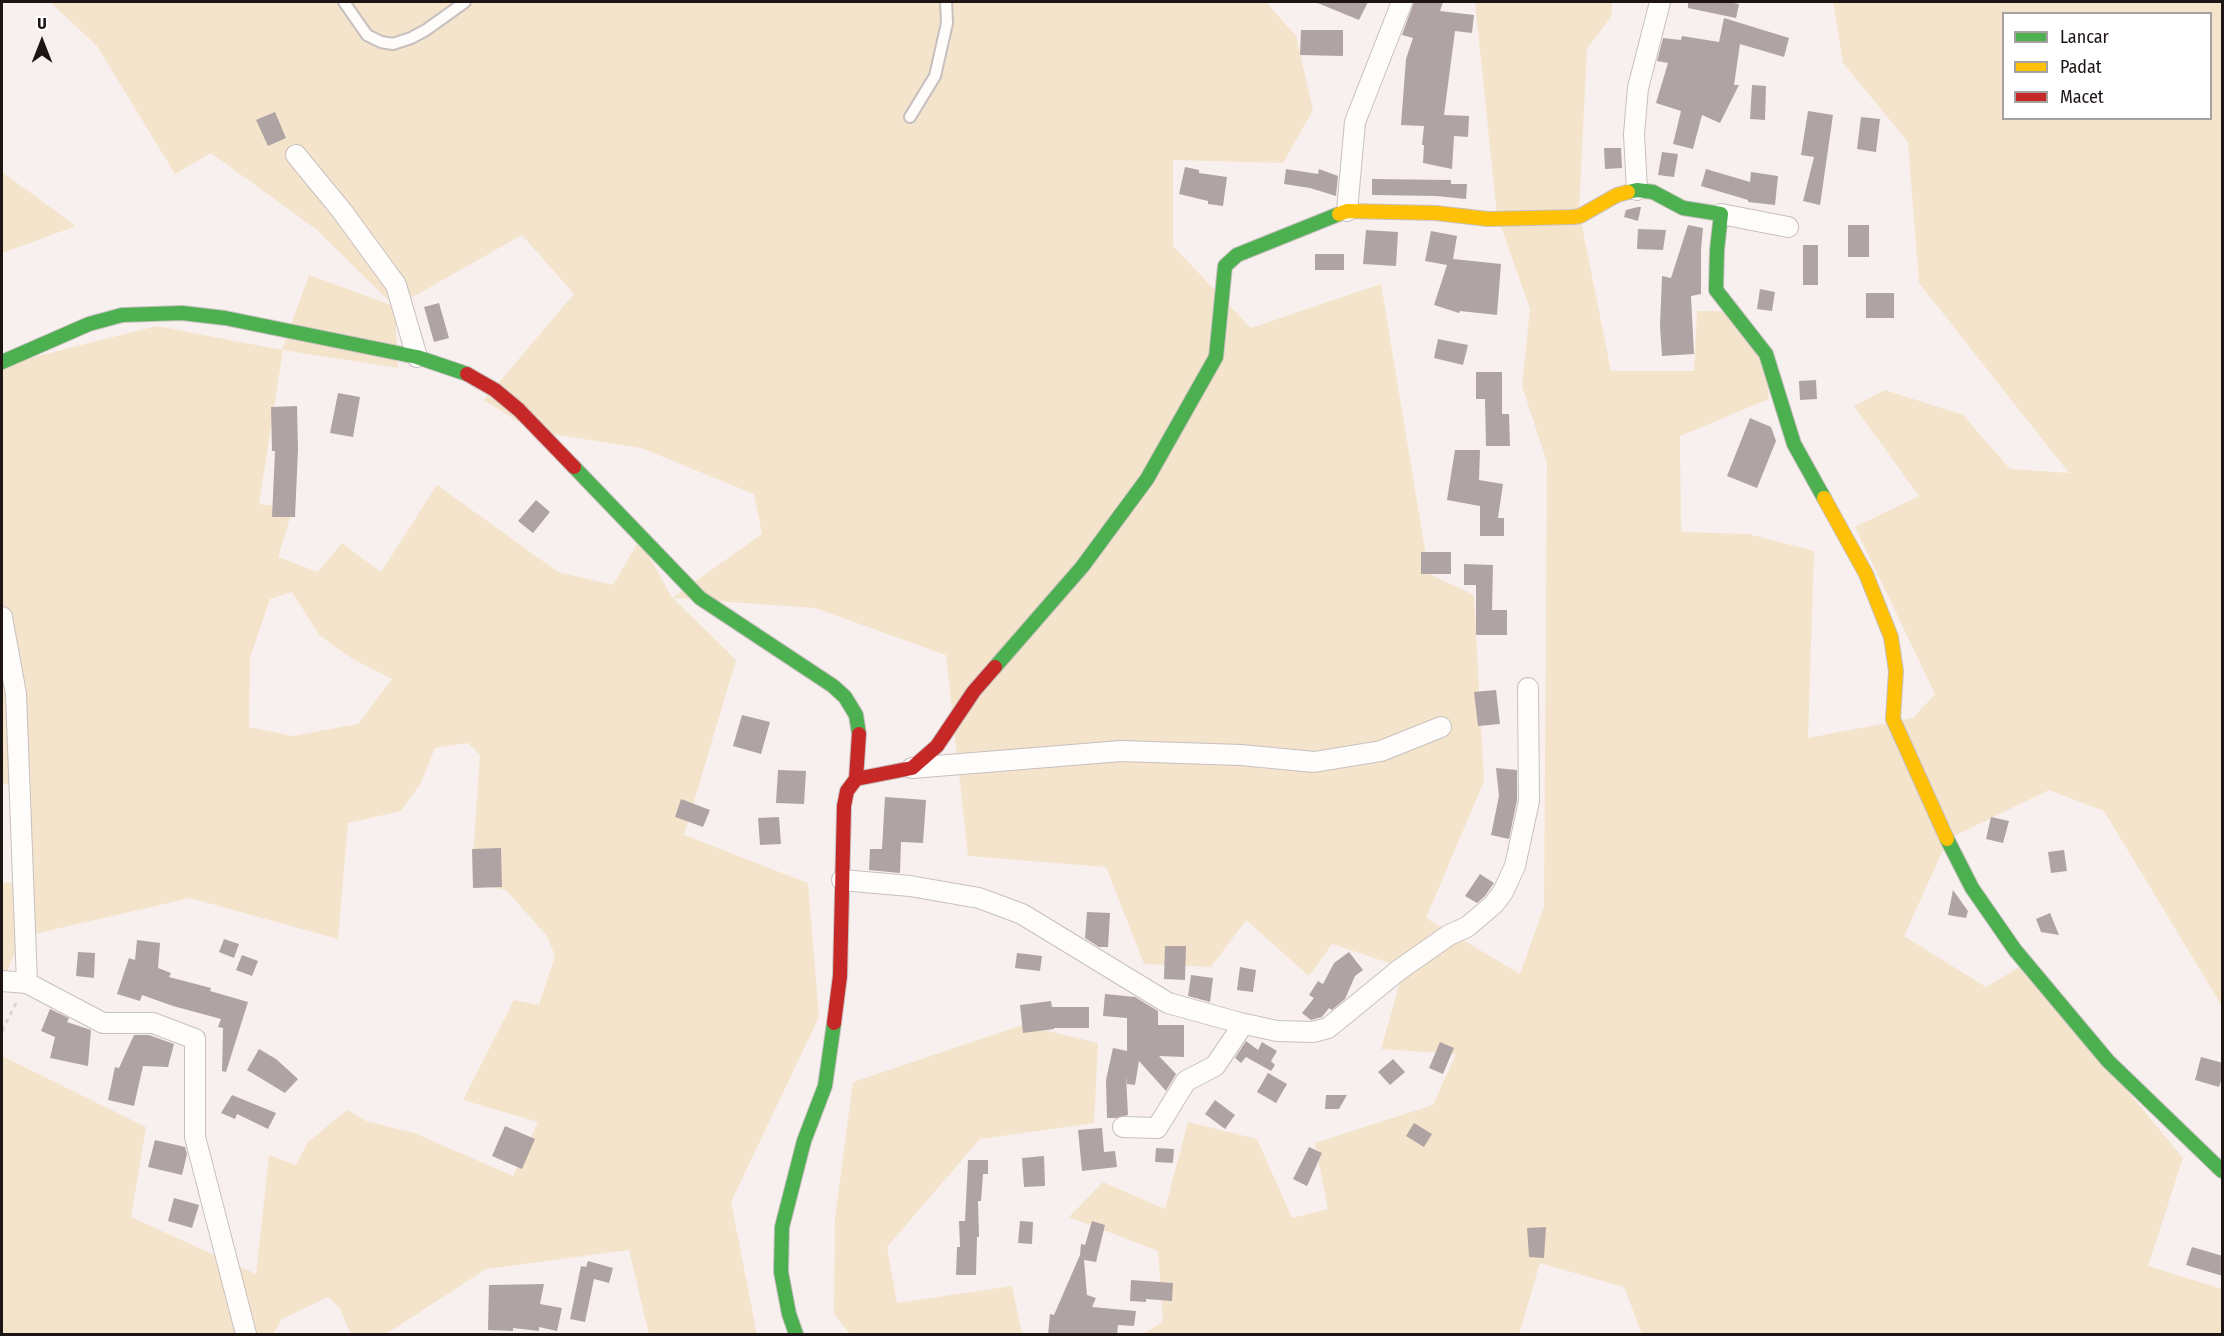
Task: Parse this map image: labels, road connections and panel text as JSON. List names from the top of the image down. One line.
{"legend":["Lancar","Padat","Macet"],"north":"top"}
